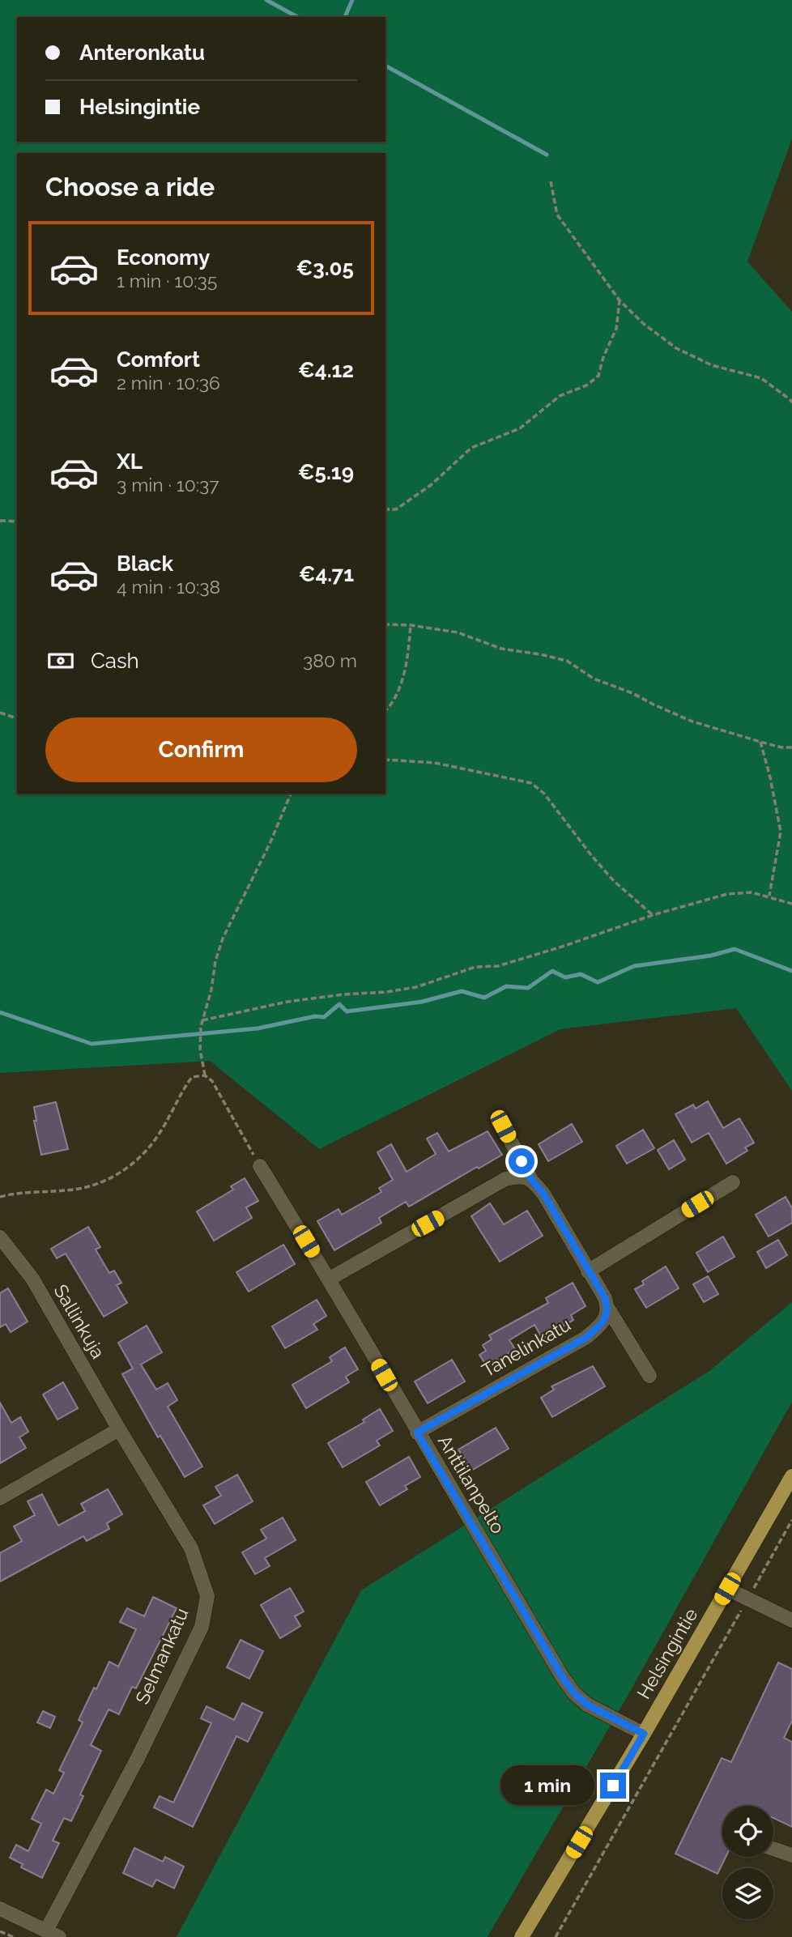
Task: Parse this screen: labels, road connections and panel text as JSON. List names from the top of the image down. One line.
{"streets":{"main road":["Helsingintie"],"street":["Sallinkuja","Tanelinkatu","Anttilanpelto","Selmankatu"]},"crossings":[["Sallinkuja","Selmankatu"],["Tanelinkatu","Anttilanpelto"],["Anttilanpelto","Helsingintie"]],"page":{"banner":["Anteronkatu","Helsingintie"],"heading":"Choose a ride","list":[{"name":"Economy","note":"1 min · 10:35","value":"€3.05"},{"name":"Comfort","note":"2 min · 10:36","value":"€4.12"},{"name":"XL","note":"3 min · 10:37","value":"€5.19"},{"name":"Black","note":"4 min · 10:38","value":"€4.71"}],"pay":["Cash","380 m"],"buttons":"Confirm","bubble":"1 min"}}
